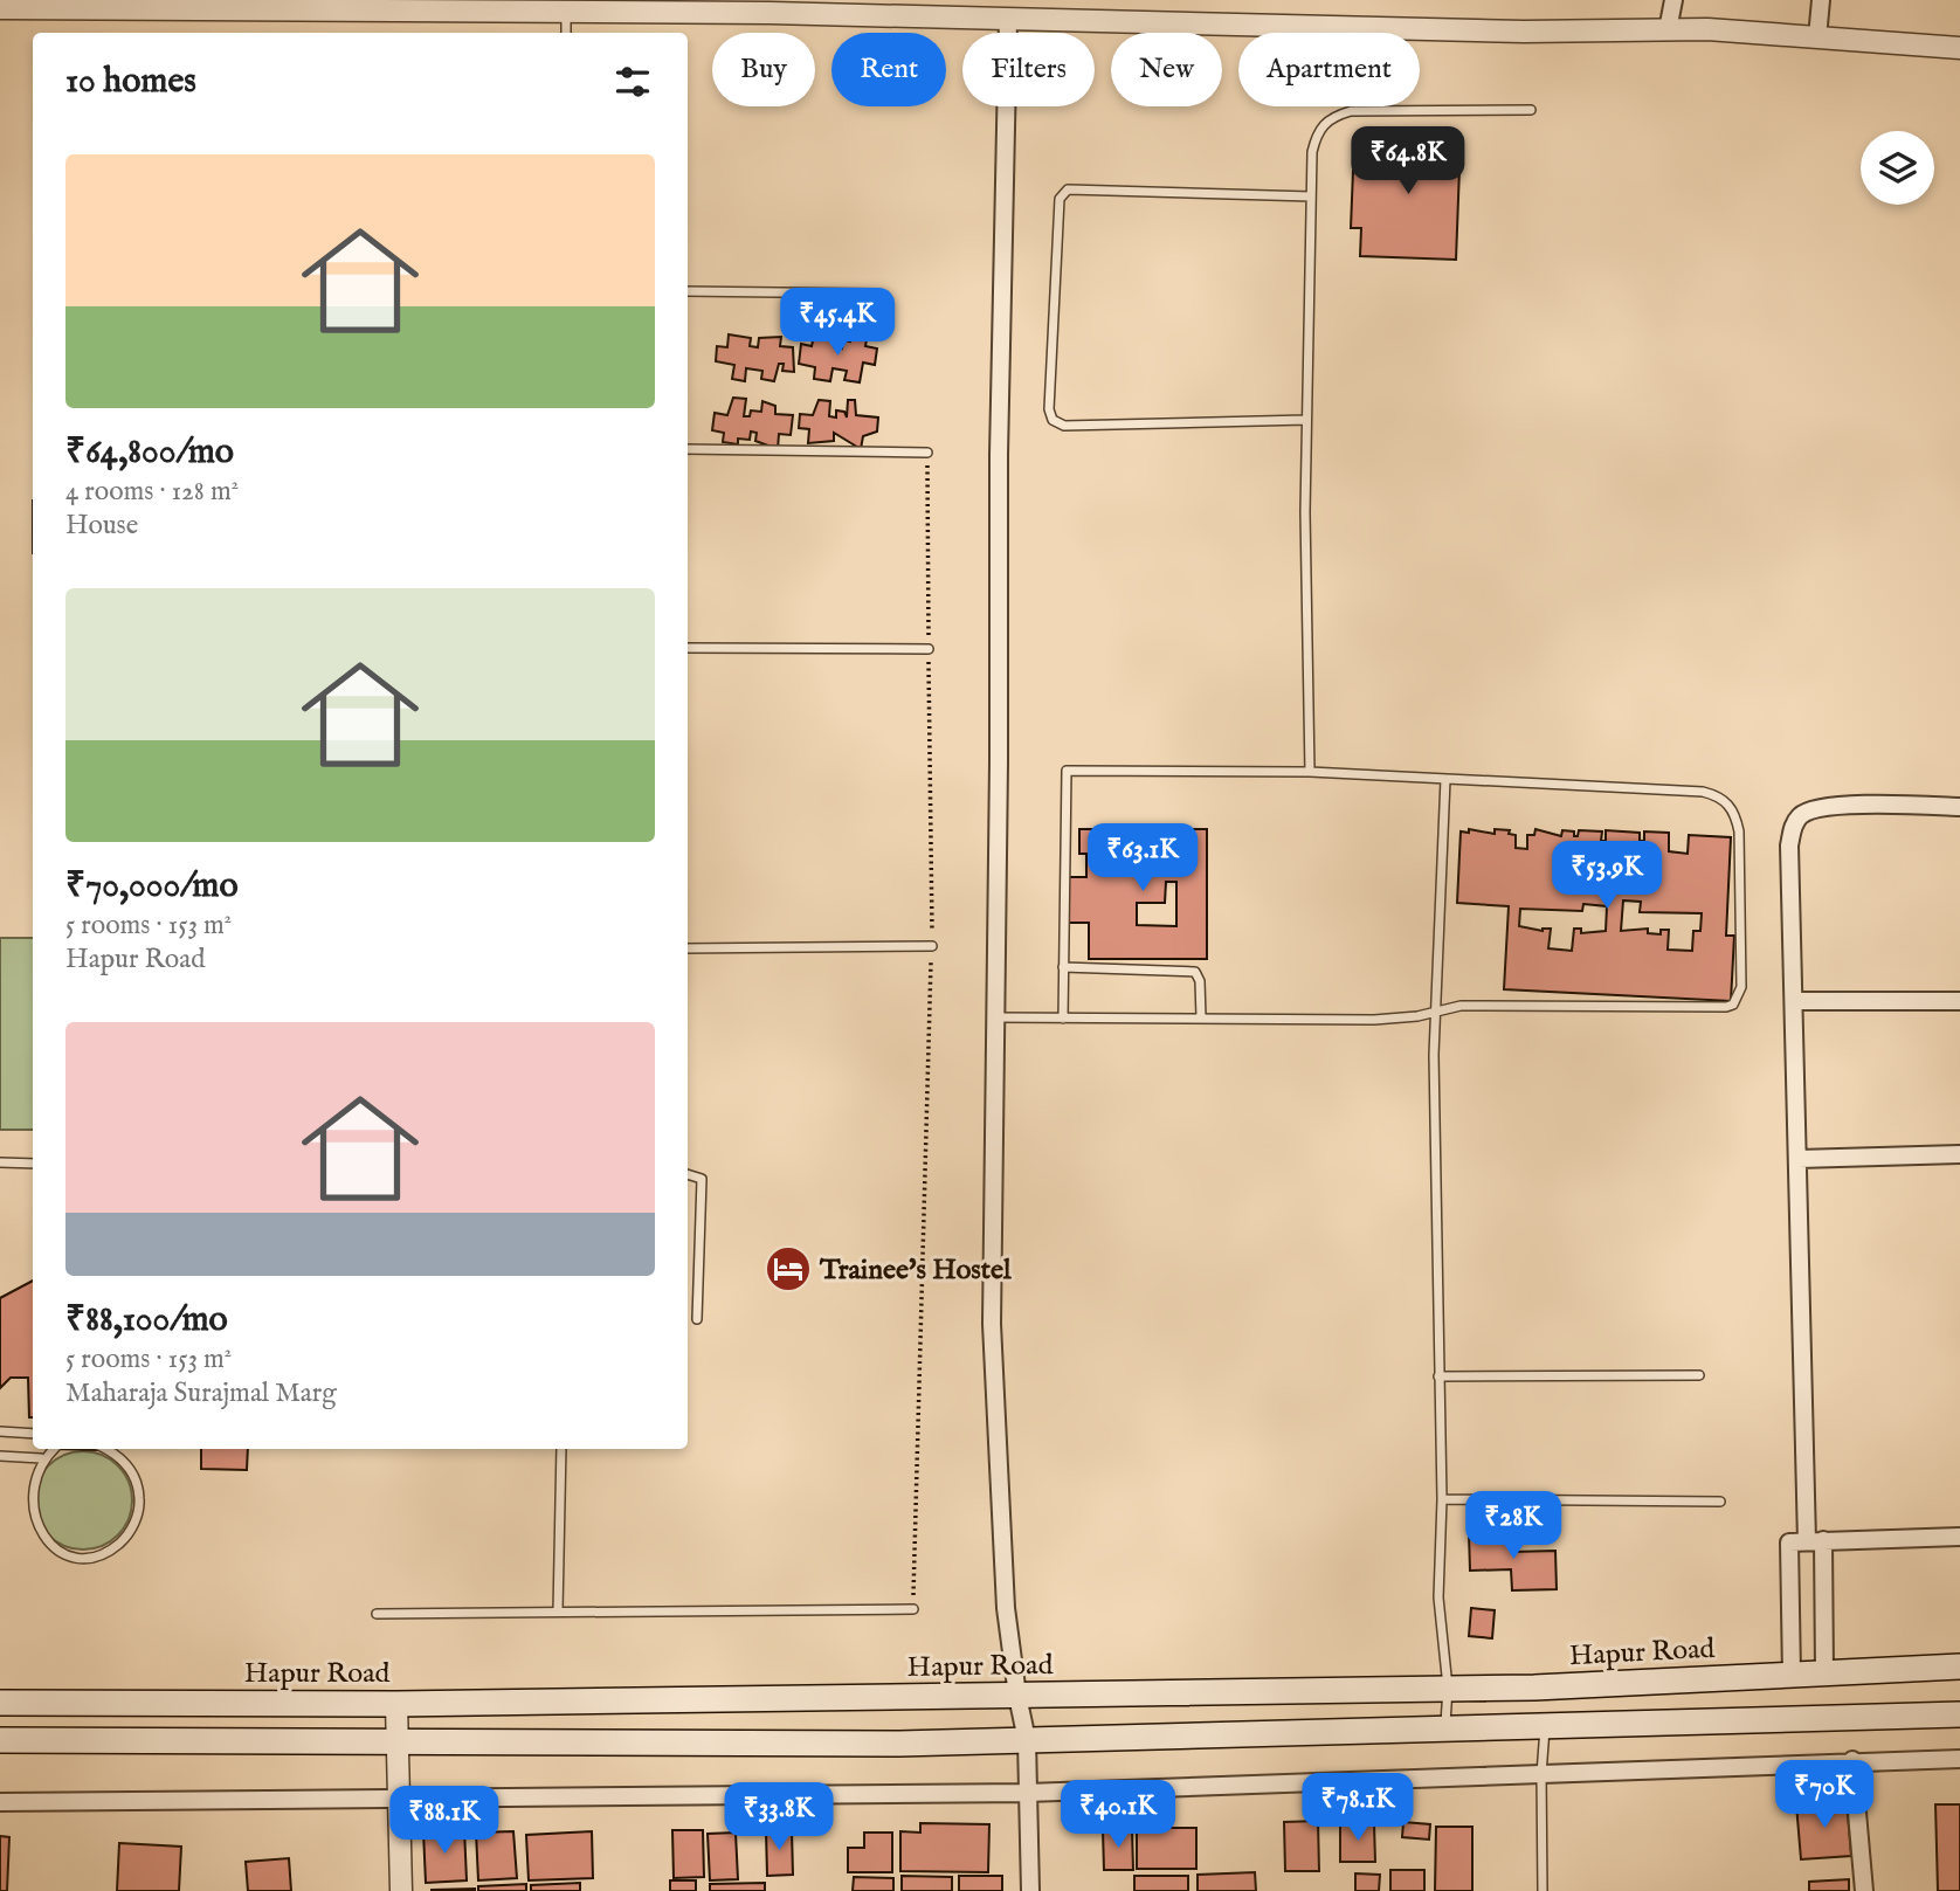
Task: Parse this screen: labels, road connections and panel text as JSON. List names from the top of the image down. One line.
{"streets":{"main road":["Hapur Road"]},"places":{"hotel":["Trainee's Hostel"]},"page":{"chip":["Buy","Rent","Filters","New","Apartment"],"heading":"10 homes","price":["₹64.8K","₹45.4K","₹63.1K","₹53.9K","₹28K","₹70K","₹78.1K","₹40.1K","₹33.8K","₹88.1K"],"list":[{"name":"₹64,800/mo","note":"4 rooms · 128 m² · House"},{"name":"₹70,000/mo","note":"5 rooms · 153 m² · Hapur Road"},{"name":"₹88,100/mo","note":"5 rooms · 153 m² · Maharaja Surajmal Marg"}]}}
